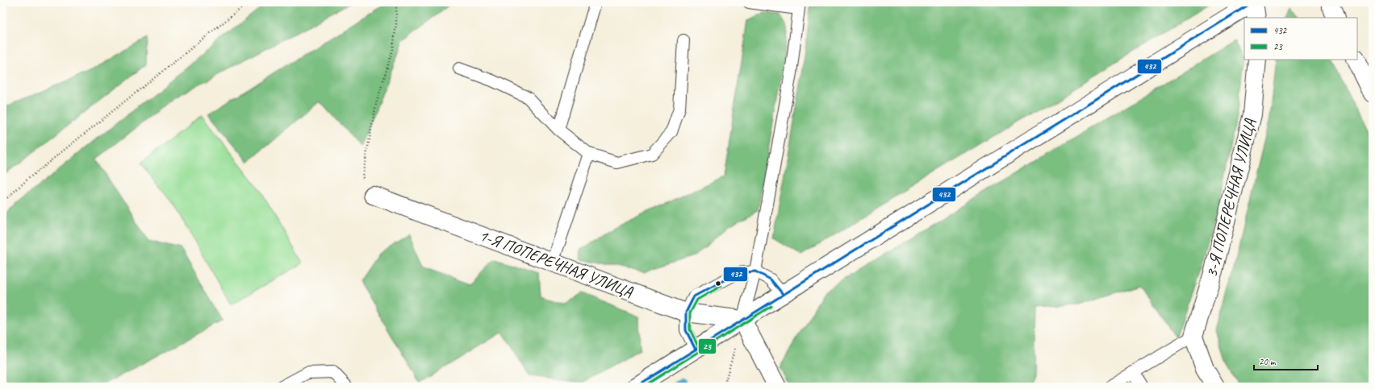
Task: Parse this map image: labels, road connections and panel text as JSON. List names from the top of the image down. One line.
{"streets":{"street":["3-Я ПОПЕРЕЧНАЯ УЛИЦА","1-Я ПОПЕРЕЧНАЯ УЛИЦА"]},"lines":["transit line 432","transit line 23"],"legend":["432","23"],"scale_bar":"20 m"}
